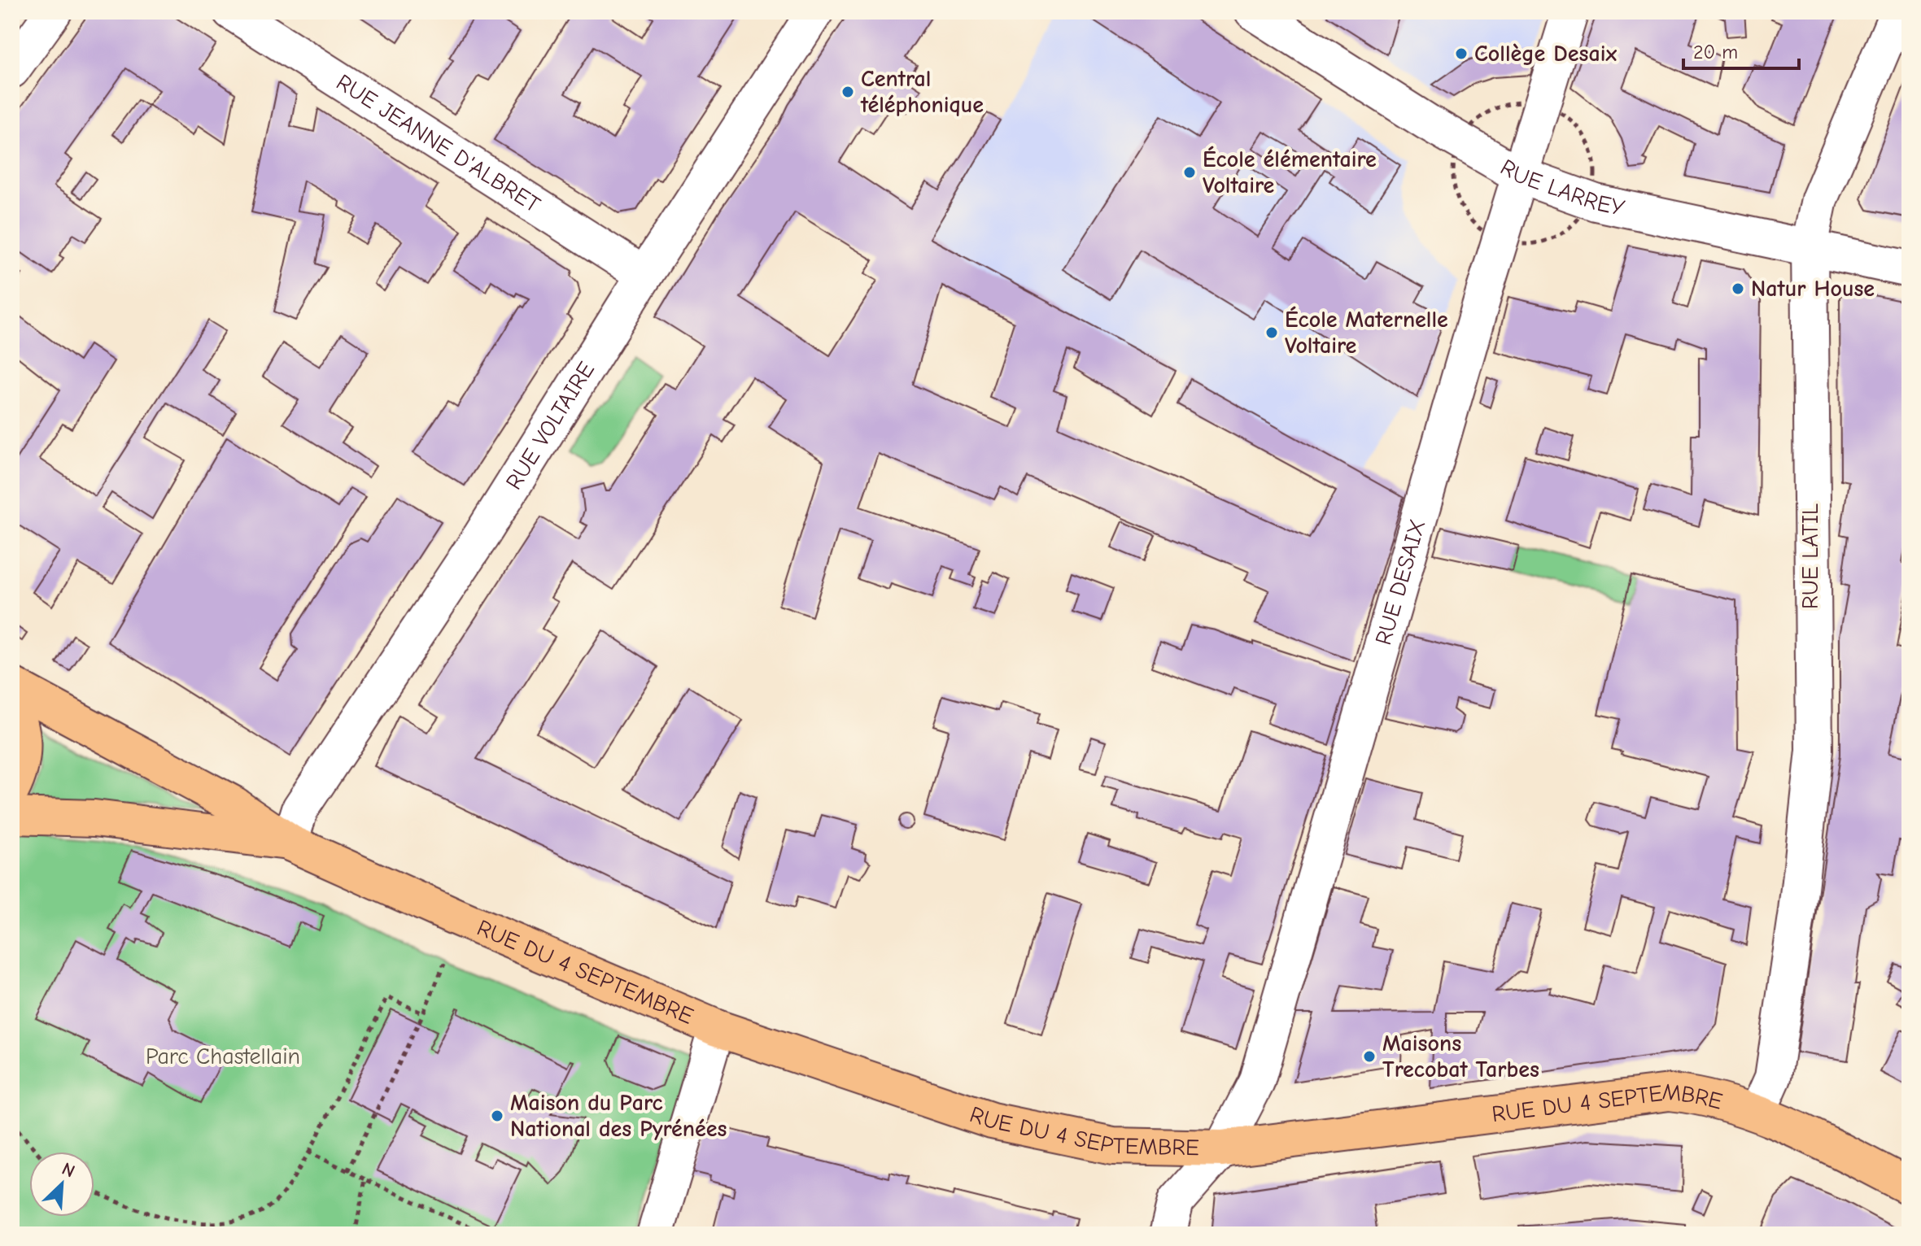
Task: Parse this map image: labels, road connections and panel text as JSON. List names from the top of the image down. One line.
{"streets":{"main road":["RUE DU 4 SEPTEMBRE"],"street":["RUE JEANNE D'ALBRET","RUE LARREY","RUE VOLTAIRE","RUE LATIL","RUE DESAIX"]},"crossings":[["RUE JEANNE D'ALBRET","RUE VOLTAIRE"],["RUE LARREY","RUE LATIL"],["RUE LARREY","RUE DESAIX"],["RUE VOLTAIRE","RUE DU 4 SEPTEMBRE"],["RUE LATIL","RUE DU 4 SEPTEMBRE"],["RUE DESAIX","RUE DU 4 SEPTEMBRE"]],"parks":["Parc Chastellain"],"places":["Collège Desaix","Central téléphonique","École élémentaire Voltaire","Natur House","École Maternelle Voltaire","Maisons Trecobat Tarbes","Maison du Parc National des Pyrénées"],"scale_bar":"20 m","north":"top right"}
